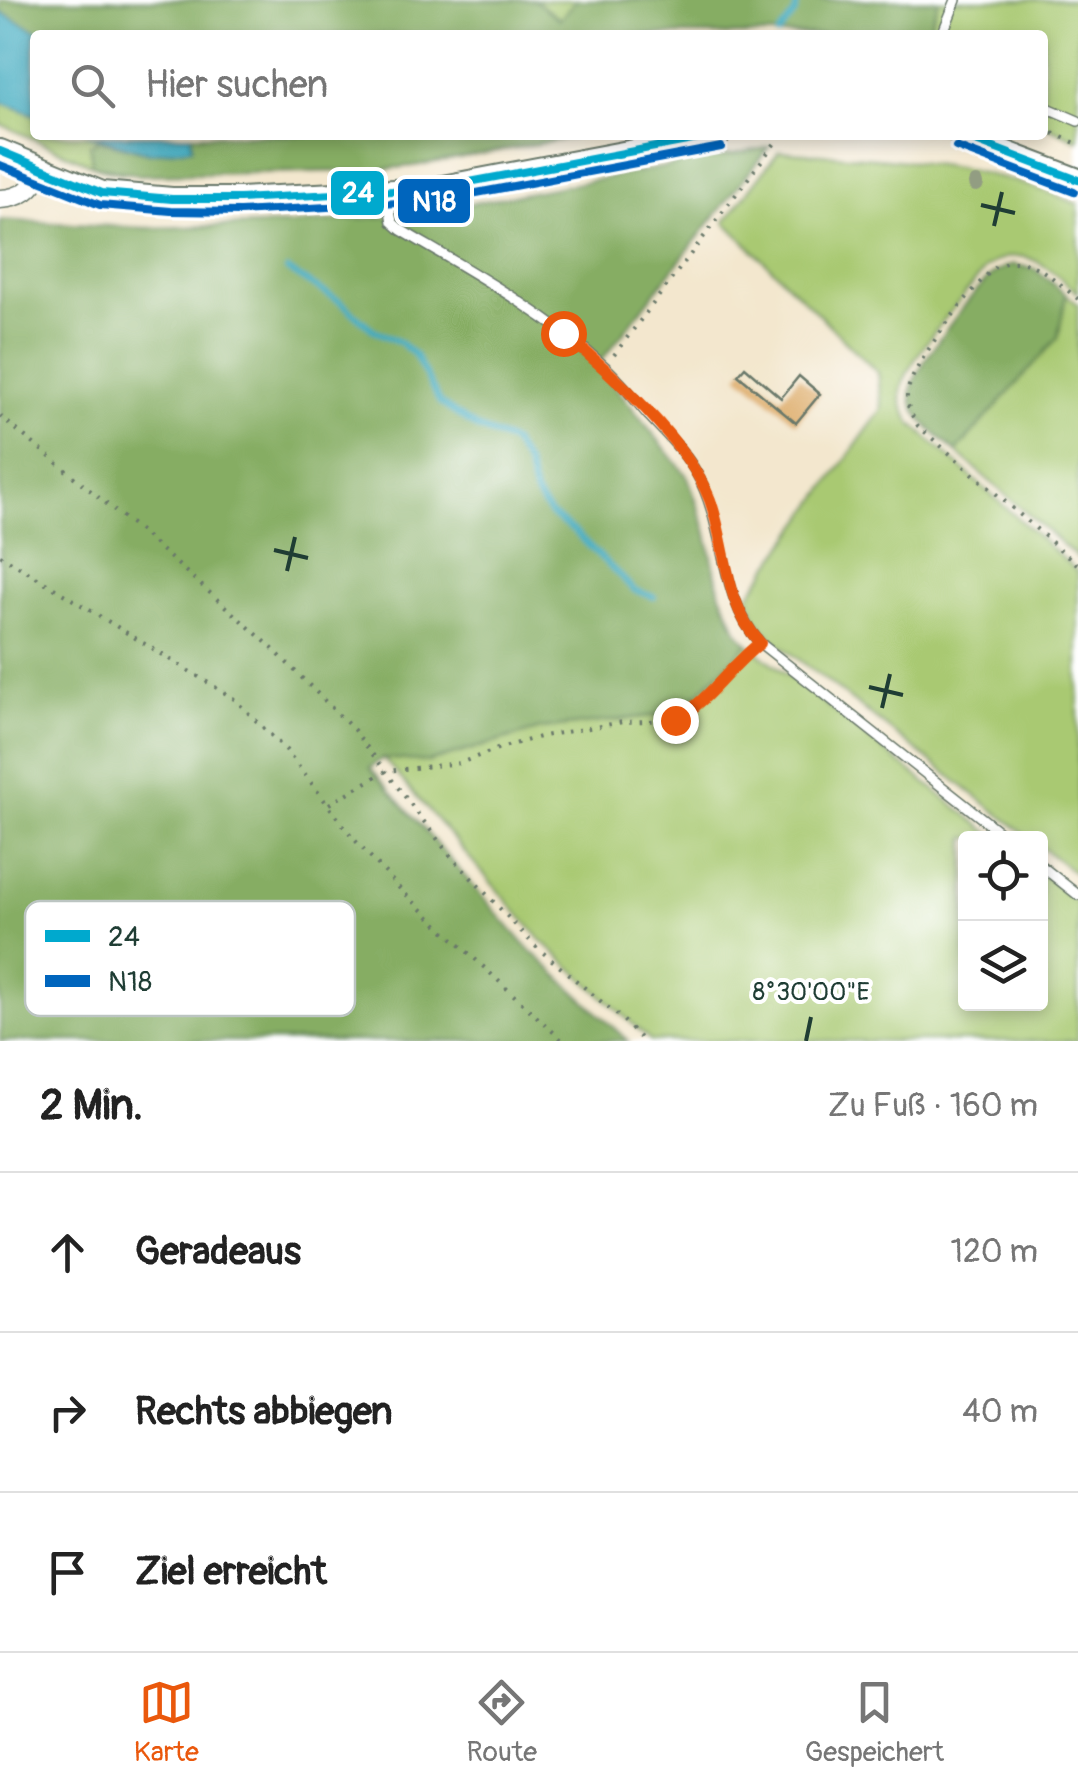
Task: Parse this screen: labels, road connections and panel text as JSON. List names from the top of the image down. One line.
{"lines":["transit line 24","transit line N18"],"legend":["24","N18"],"page":{"search":"Hier suchen","heading":["2 Min.","Zu Fuß · 160 m"],"list":[["Geradeaus","120 m"],["Rechts abbiegen","40 m"],"Ziel erreicht"],"nav":["Karte","Route","Gespeichert"]},"coordinates":["8°30'00\"E"]}
